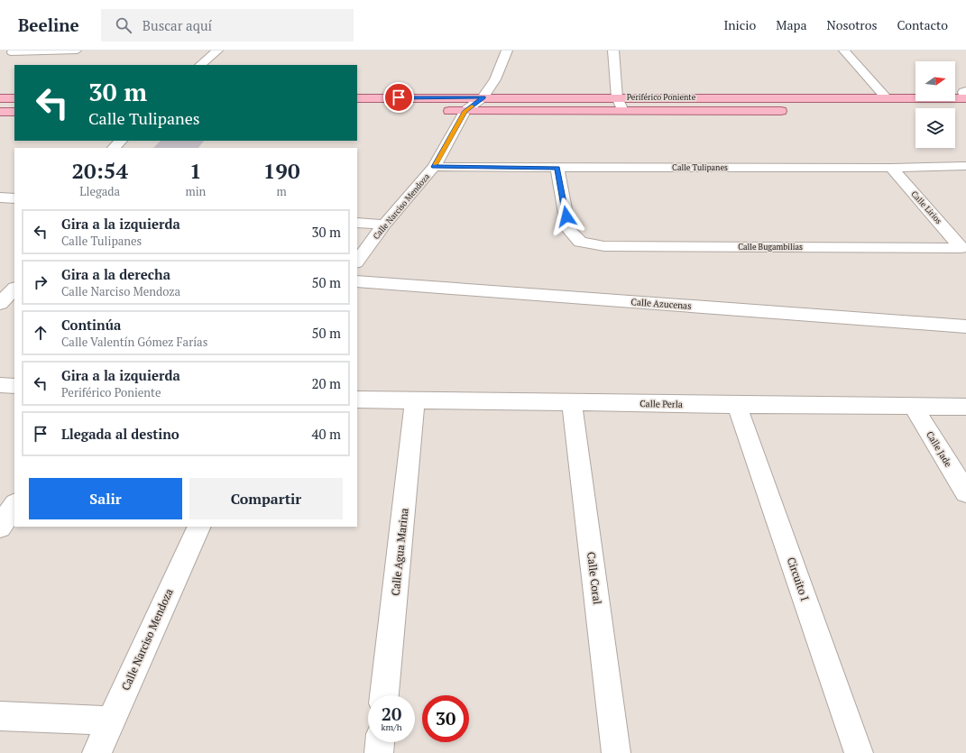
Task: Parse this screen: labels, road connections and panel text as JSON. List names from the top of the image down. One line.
{"streets":{"main road":["Periférico Poniente"],"street":["Calle Tulipanes","Calle Narciso Mendoza","Calle Lirios","Calle Bugambilias","Calle Azucenas","Calle Perla","Calle Jade","Calle Agua Marina","Calle Coral","Circuito I"]},"crossings":[["Periférico Poniente","Calle Narciso Mendoza"],["Calle Tulipanes","Calle Narciso Mendoza"],["Calle Tulipanes","Calle Lirios"],["Calle Tulipanes","Calle Bugambilias"],["Calle Lirios","Calle Bugambilias"],["Calle Perla","Calle Jade"],["Calle Perla","Calle Agua Marina"],["Calle Perla","Calle Coral"],["Calle Perla","Circuito I"]],"north":"right","page":{"header":"Beeline","search":"Buscar aquí","nav":["Inicio","Mapa","Nosotros","Contacto"],"turn":["30 m","Calle Tulipanes"],"eta":["20:54","Llegada","1","min","190","m"],"list":[{"name":"Gira a la izquierda","note":"Calle Tulipanes","value":"30 m"},{"name":"Gira a la derecha","note":"Calle Narciso Mendoza","value":"50 m"},{"name":"Continúa","note":"Calle Valentín Gómez Farías","value":"50 m"},{"name":"Gira a la izquierda","note":"Periférico Poniente","value":"20 m"},{"name":"Llegada al destino","value":"40 m"}],"buttons":["Salir","Compartir"],"speed":"20 km/h","limit":"30"}}
